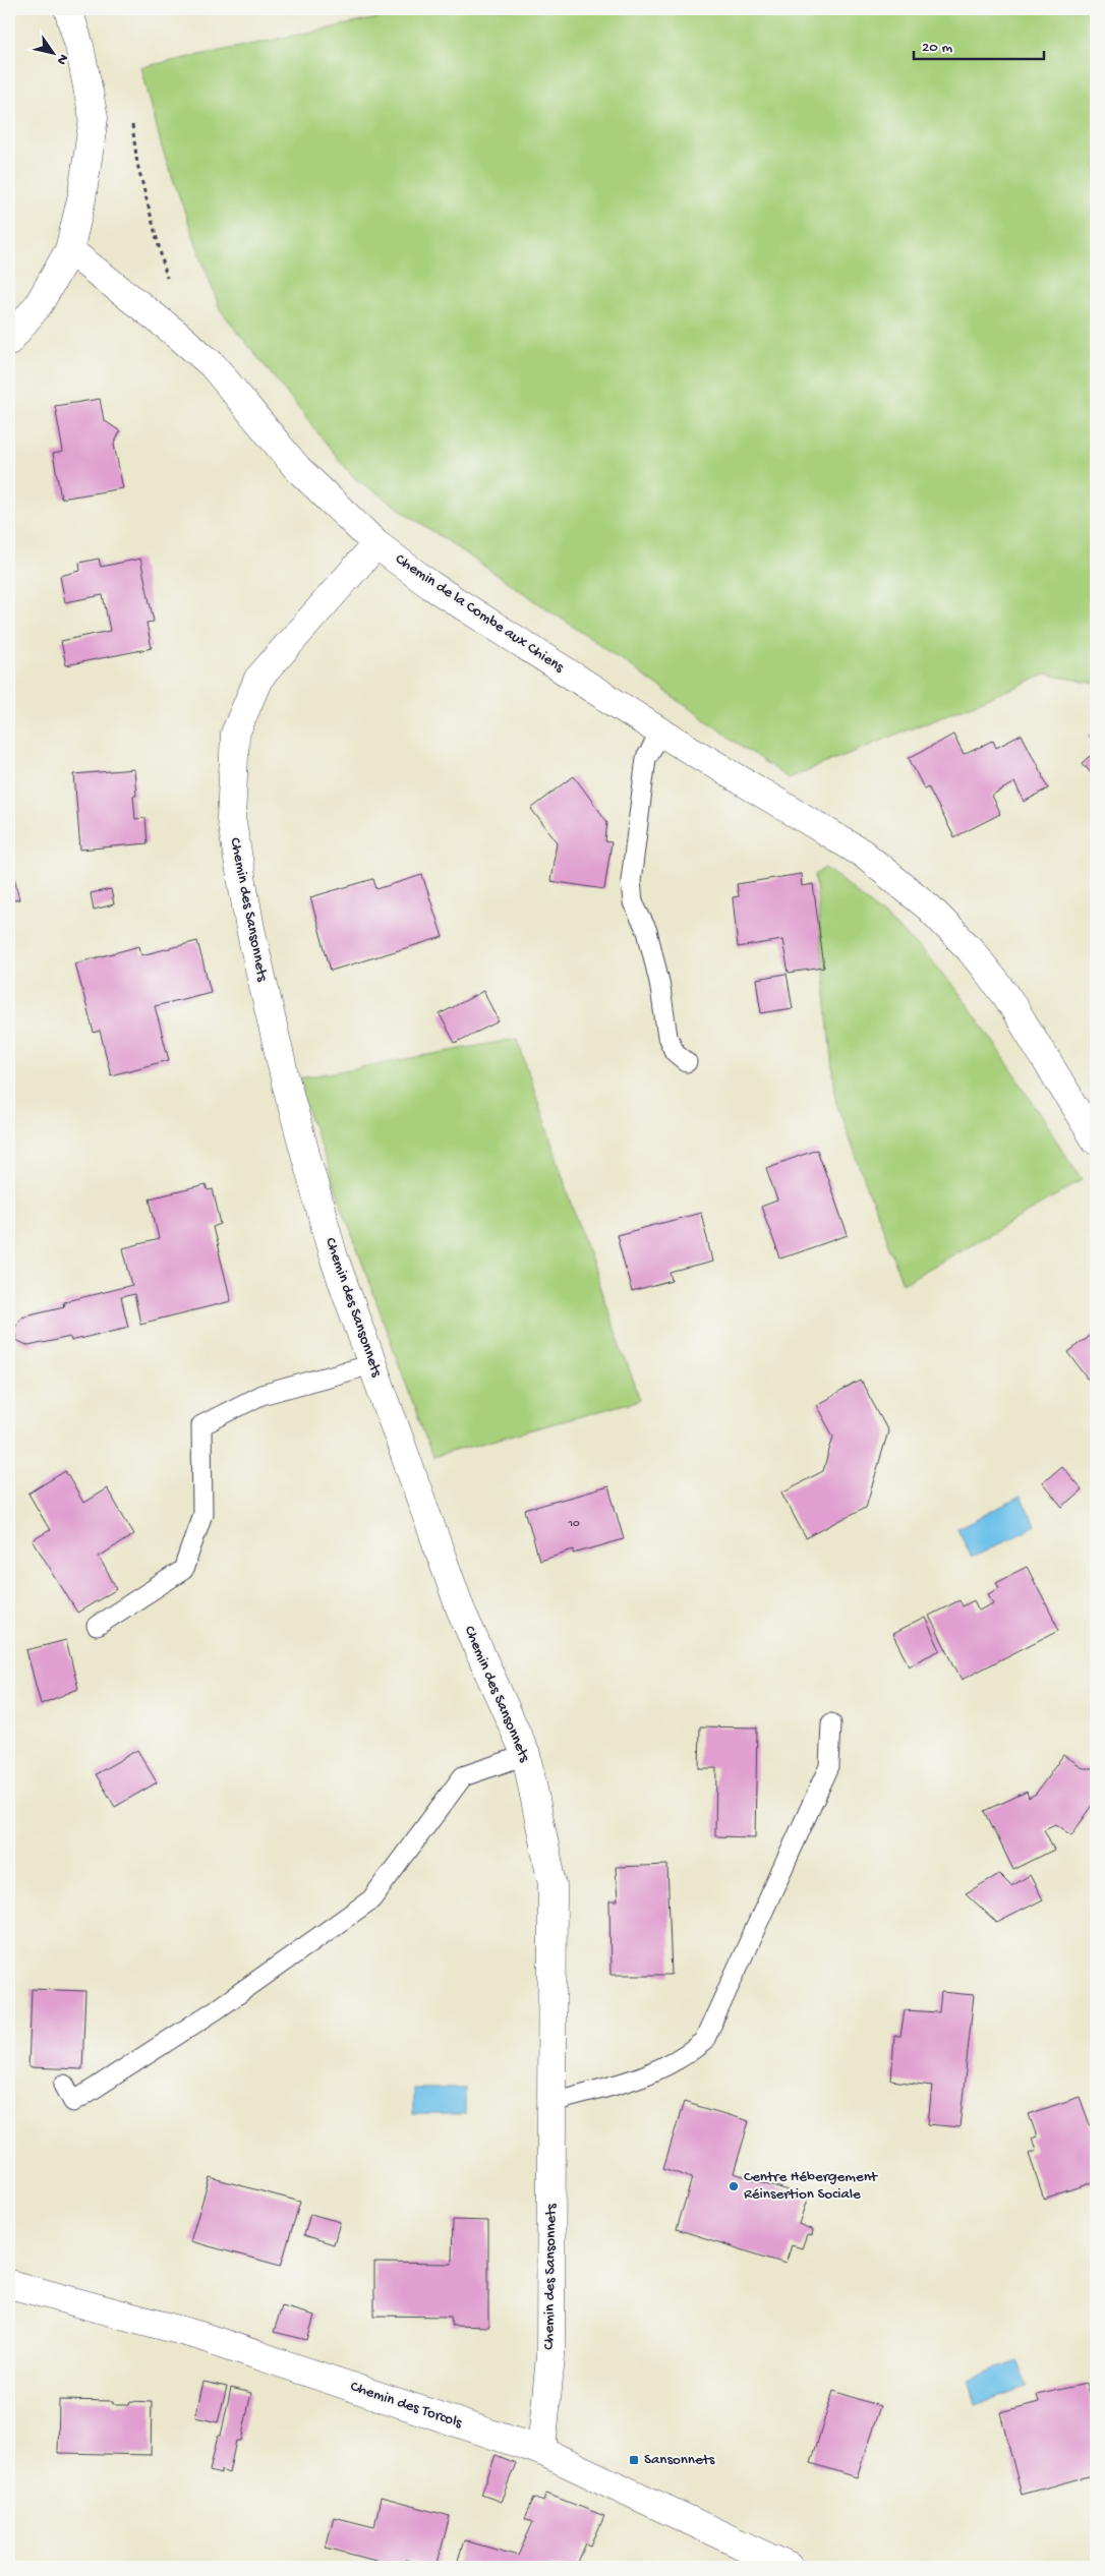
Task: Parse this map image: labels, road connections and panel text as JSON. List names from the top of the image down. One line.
{"streets":{"street":["Chemin de la Combe aux Chiens","Chemin des Sansonnets","Chemin des Torcols"]},"crossings":[["Chemin de la Combe aux Chiens","Chemin des Sansonnets"],["Chemin des Sansonnets","Chemin des Torcols"]],"places":{"other":["Centre Hébergement Réinsertion Sociale"],"transit":["Sansonnets"]},"house_numbers":["10"],"scale_bar":"20 m","north":"bottom right"}
